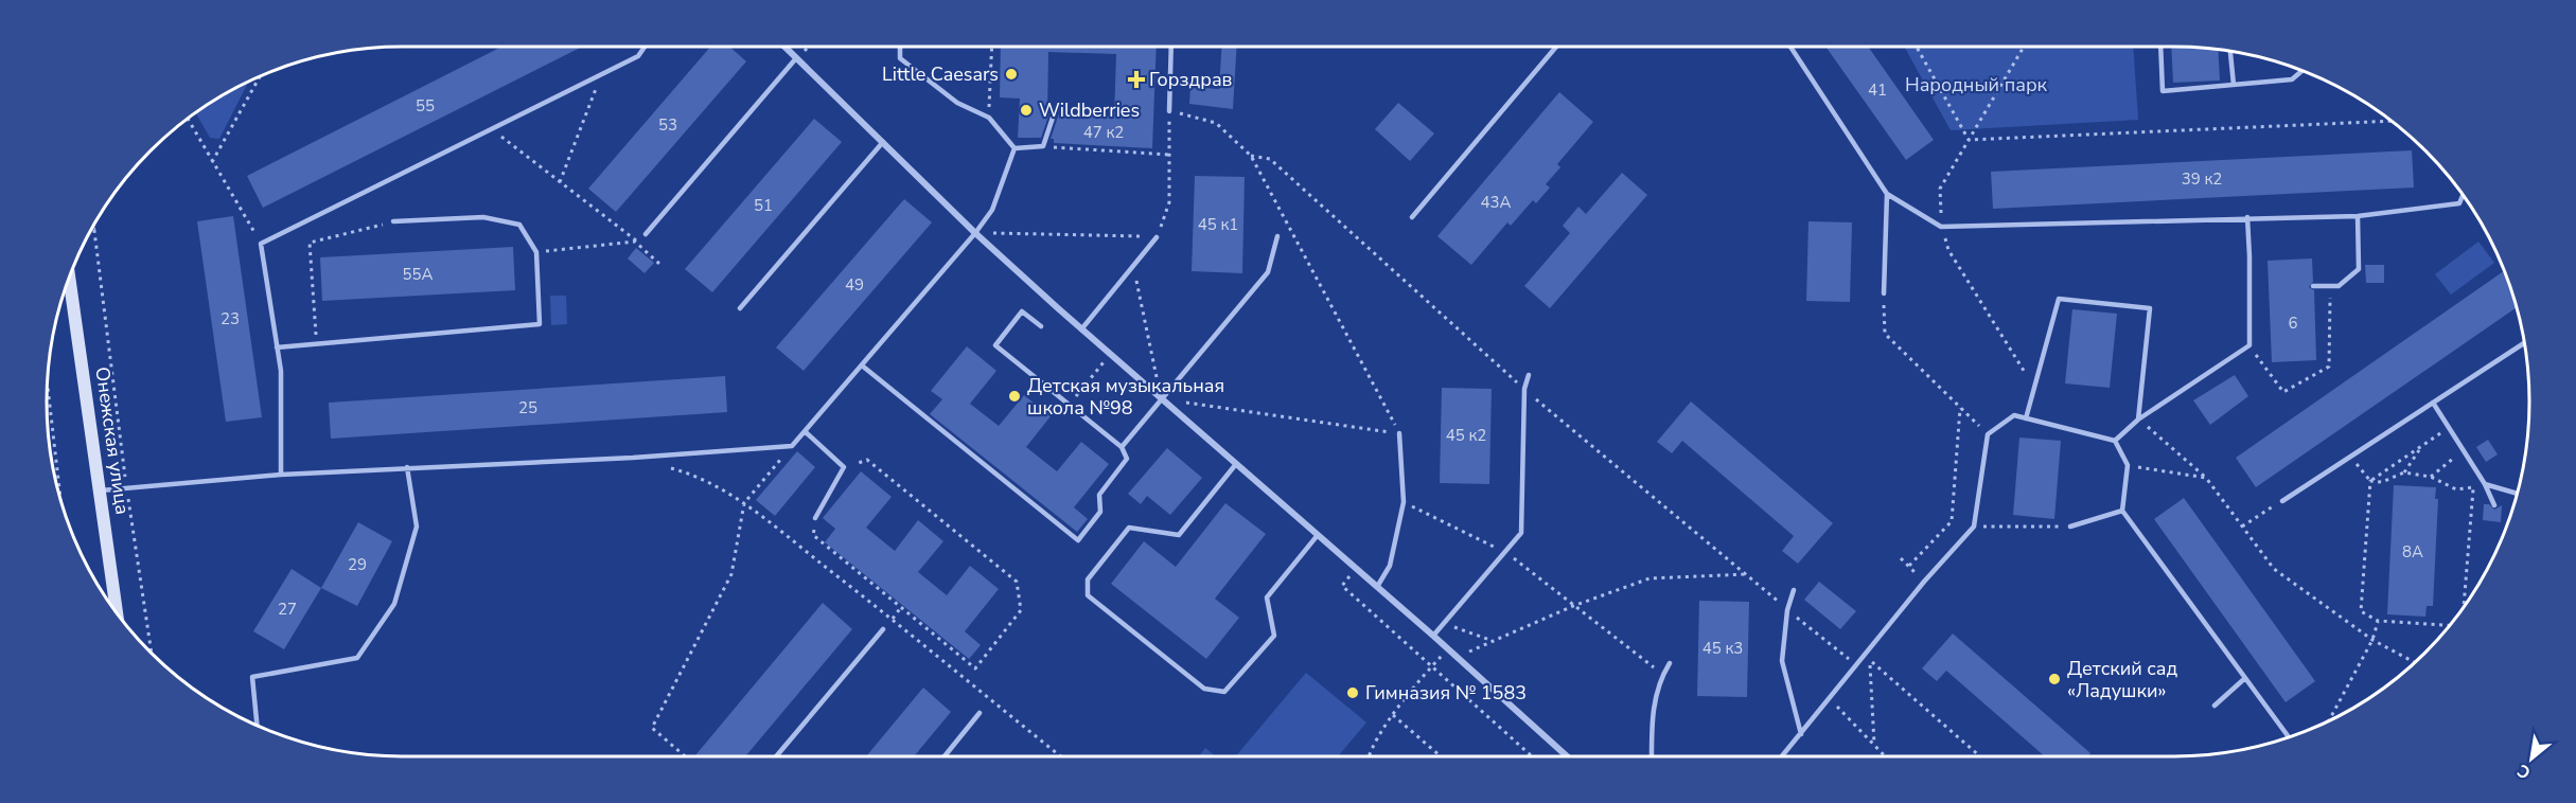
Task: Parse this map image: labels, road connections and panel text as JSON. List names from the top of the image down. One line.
{"streets":{"main road":["Онежская улица"]},"parks":["Народный парк"],"places":{"other":["Little Caesars","Wildberries","Детская музыкальная школа №98","Детский сад «Ладушки»","Гимназия № 1583"],"health":["Горздрав"]},"house_numbers":["41","55","53","47 к2","39 к2","43А","51","45 к1","55А","49","23","6","25","45 к2","8А","29","27","45 к3"],"north":"bottom left"}
